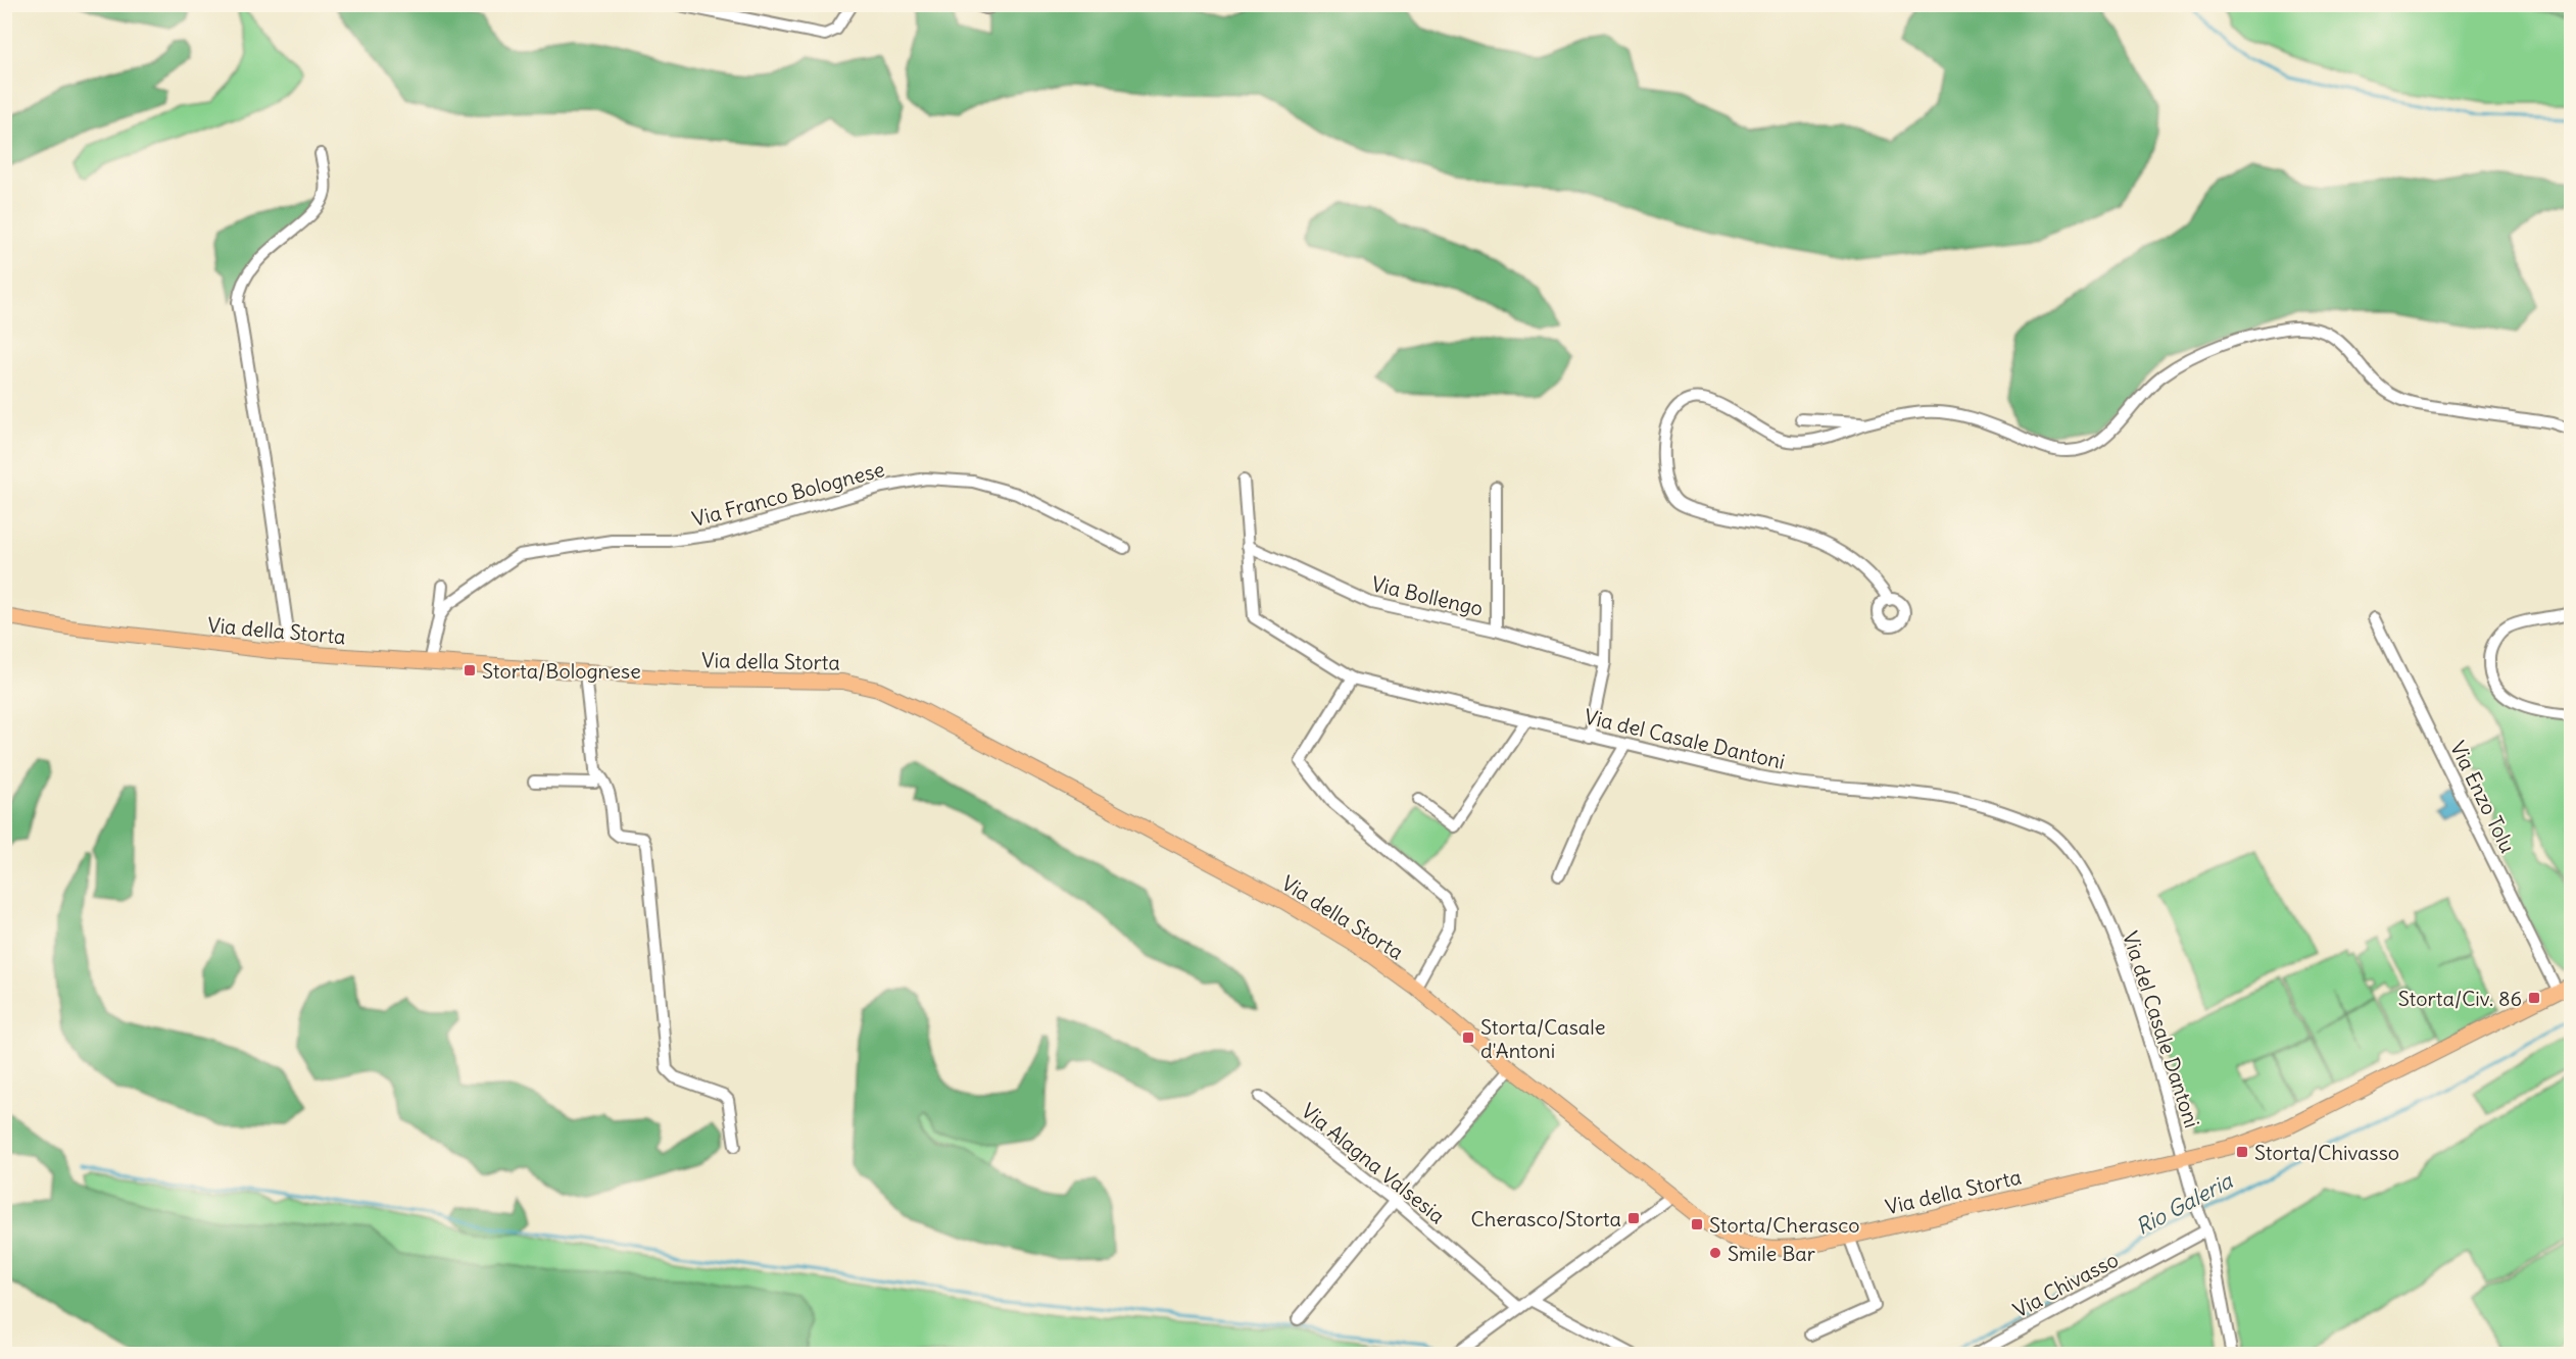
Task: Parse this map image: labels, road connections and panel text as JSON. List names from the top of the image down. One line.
{"streets":{"main road":["Via della Storta"],"street":["Via Franco Bolognese","Via Bollengo","Via del Casale Dantoni","Via Enzo Tolu","Via Alagna Valsesia","Via Chivasso"]},"crossings":[["Via Franco Bolognese","Via della Storta"],["Via Bollengo","Via del Casale Dantoni"],["Via della Storta","Via del Casale Dantoni"],["Via della Storta","Via Enzo Tolu"]],"water":["Rio Galeria"],"places":{"transit":["Storta/Bolognese","Storta/Civ. 86","Storta/Casale d'Antoni","Storta/Chivasso","Cherasco/Storta","Storta/Cherasco"],"other":["Smile Bar"]}}
